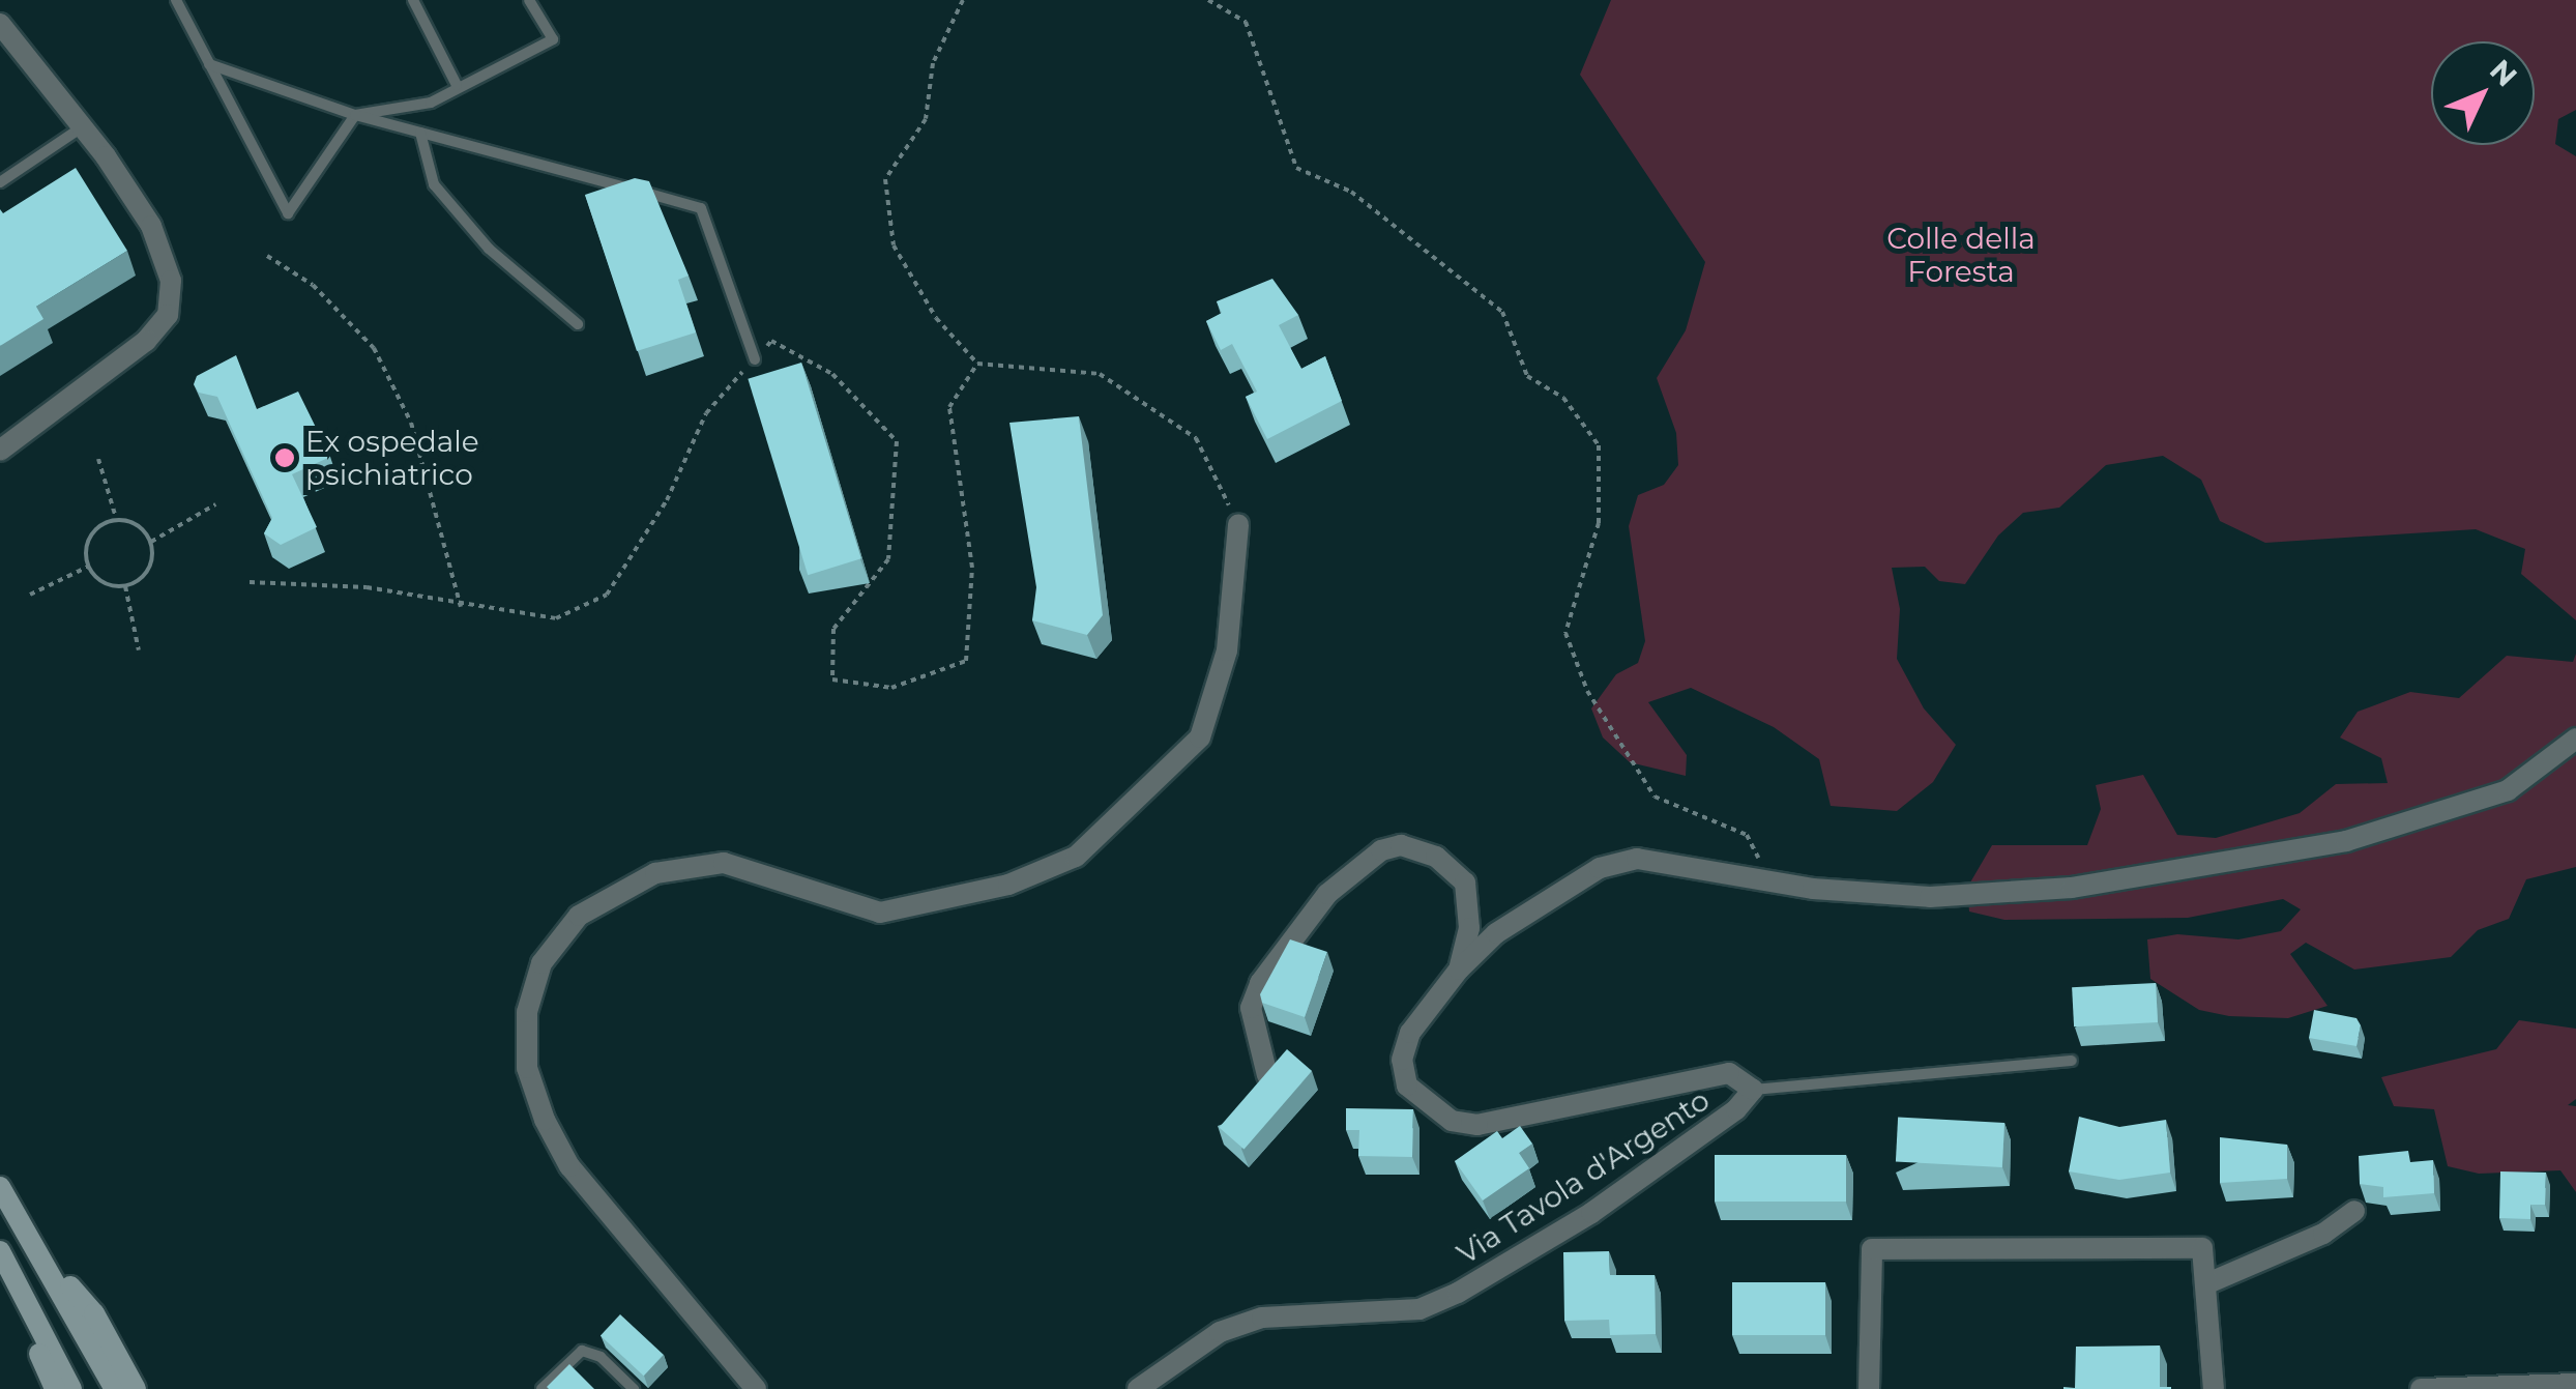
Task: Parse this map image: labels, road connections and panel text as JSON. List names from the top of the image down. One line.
{"streets":{"street":["Via Tavola d'Argento"]},"parks":["Colle della Foresta"],"places":["Ex ospedale psichiatrico"],"north":"top right"}
